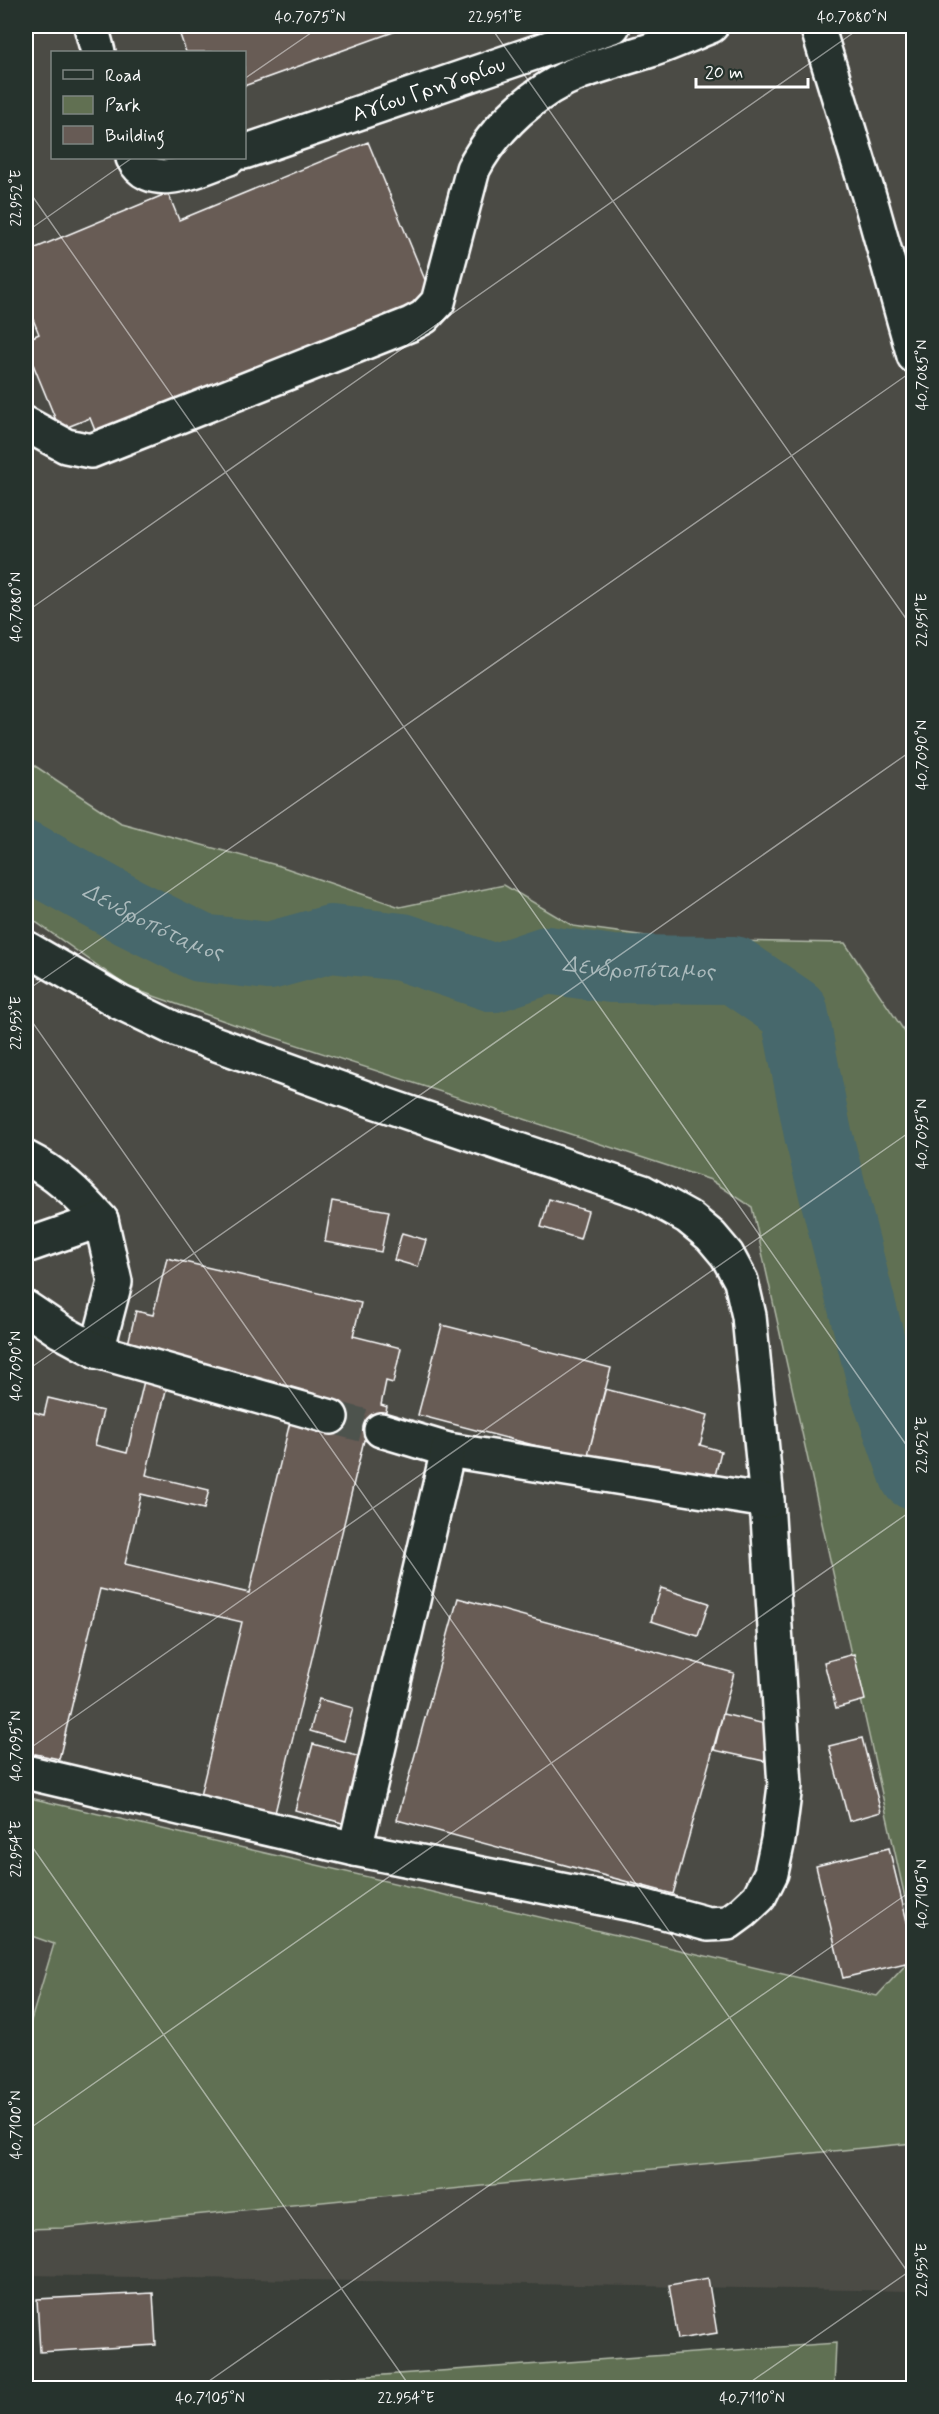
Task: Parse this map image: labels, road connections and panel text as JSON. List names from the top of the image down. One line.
{"streets":{"street":["Αγίου Γρηγορίου"]},"water":["Δενδροπόταμος"],"legend":["Road","Park","Building"],"scale_bar":"20 m","coordinates":["40.7075°N","22.951°E","40.7080°N","22.952°E","40.7085°N","40.7090°N","22.953°E","40.7095°N","22.954°E","40.7105°N","40.7100°N","40.7110°N"]}
